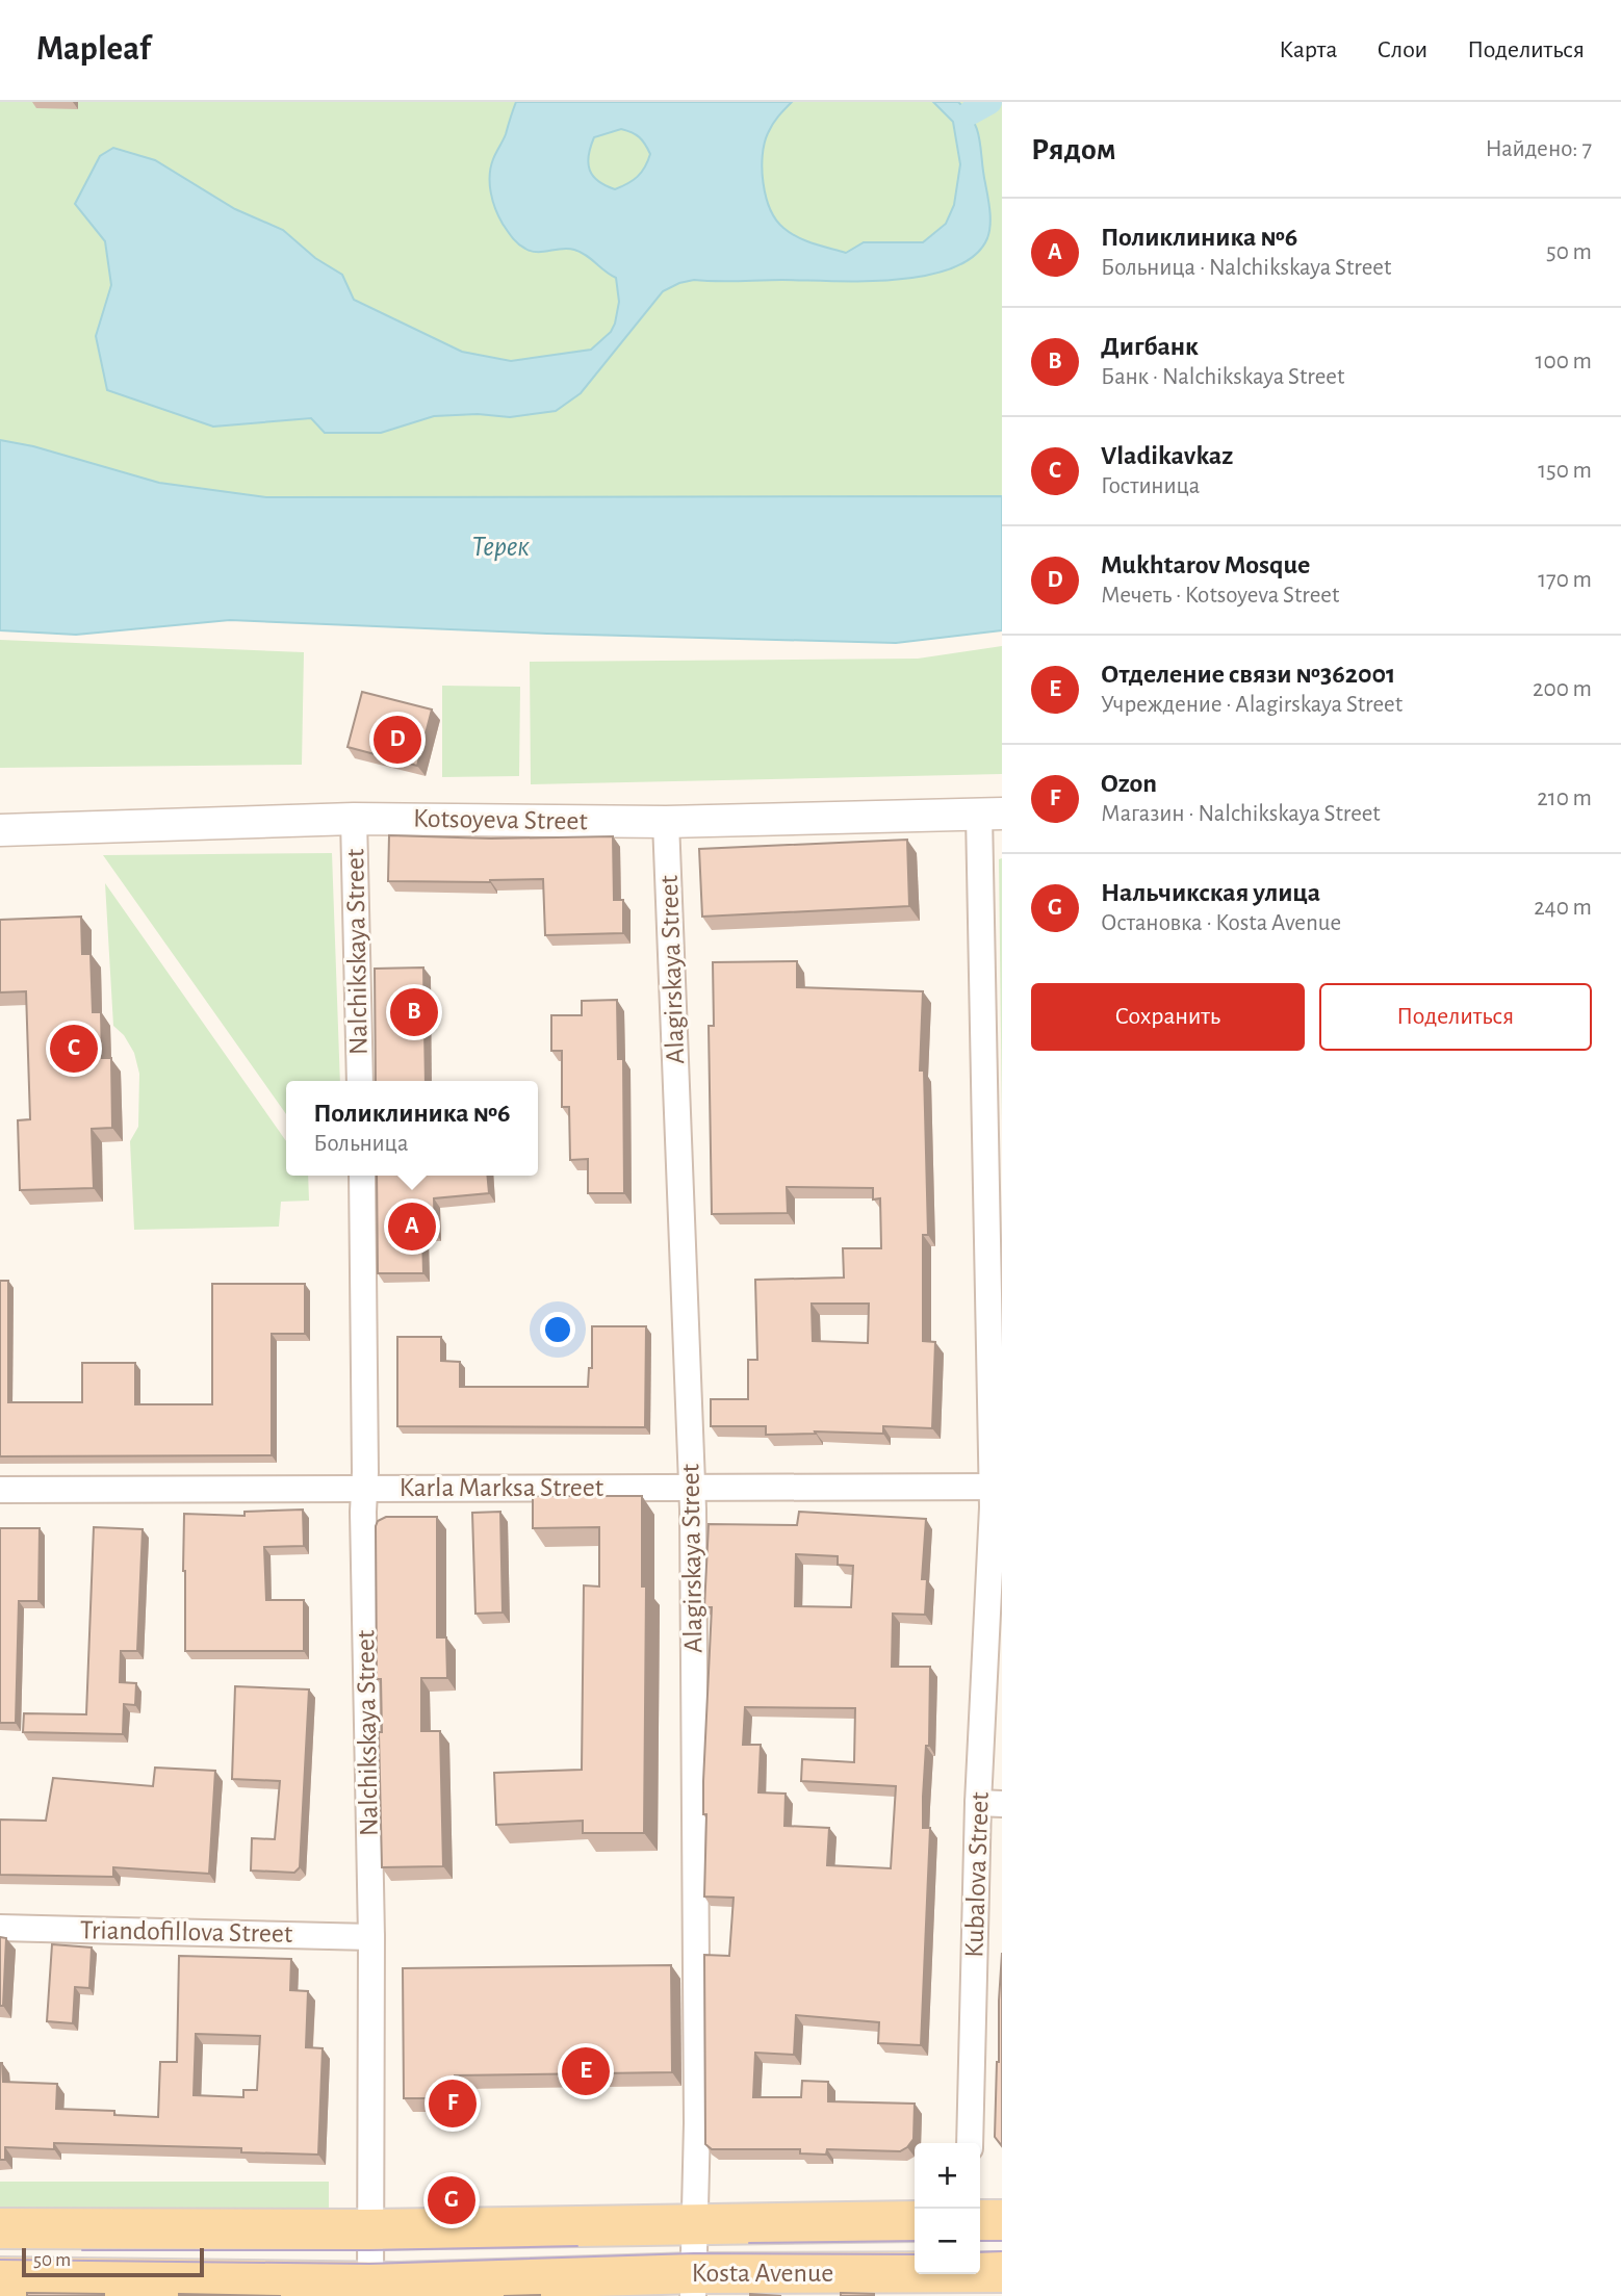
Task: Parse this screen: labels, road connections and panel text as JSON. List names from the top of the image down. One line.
{"streets":{"main road":["Kosta Avenue"],"street":["Kotsoyeva Street","Nalchikskaya Street","Alagirskaya Street","Karla Marksa Street","Kubalova Street","Triandofillova Street"]},"crossings":[["Kotsoyeva Street","Nalchikskaya Street"],["Kotsoyeva Street","Alagirskaya Street"],["Kotsoyeva Street","Kubalova Street"],["Nalchikskaya Street","Karla Marksa Street"],["Nalchikskaya Street","Triandofillova Street"],["Nalchikskaya Street","Kosta Avenue"],["Alagirskaya Street","Karla Marksa Street"],["Alagirskaya Street","Kosta Avenue"],["Karla Marksa Street","Kubalova Street"]],"water":["Терек"],"scale_bar":"50 m","page":{"header":"Mapleaf","nav":["Карта","Слои","Поделиться"],"heading":["Рядом","Найдено: 7"],"list":[{"mark":"A","name":"Поликлиника №6","note":"Больница · Nalchikskaya Street","value":"50 m"},{"mark":"B","name":"Дигбанк","note":"Банк · Nalchikskaya Street","value":"100 m"},{"mark":"C","name":"Vladikavkaz","note":"Гостиница","value":"150 m"},{"mark":"D","name":"Mukhtarov Mosque","note":"Мечеть · Kotsoyeva Street","value":"170 m"},{"mark":"E","name":"Отделение связи №362001","note":"Учреждение · Alagirskaya Street","value":"200 m"},{"mark":"F","name":"Ozon","note":"Магазин · Nalchikskaya Street","value":"210 m"},{"mark":"G","name":"Нальчикская улица","note":"Остановка · Kosta Avenue","value":"240 m"}],"pins":["D","B","C","A","E","F","G"],"buttons":["Сохранить","Поделиться"],"popup":["Поликлиника №6","Больница"],"map_buttons":["+","−"],"scale":"50 m"}}
